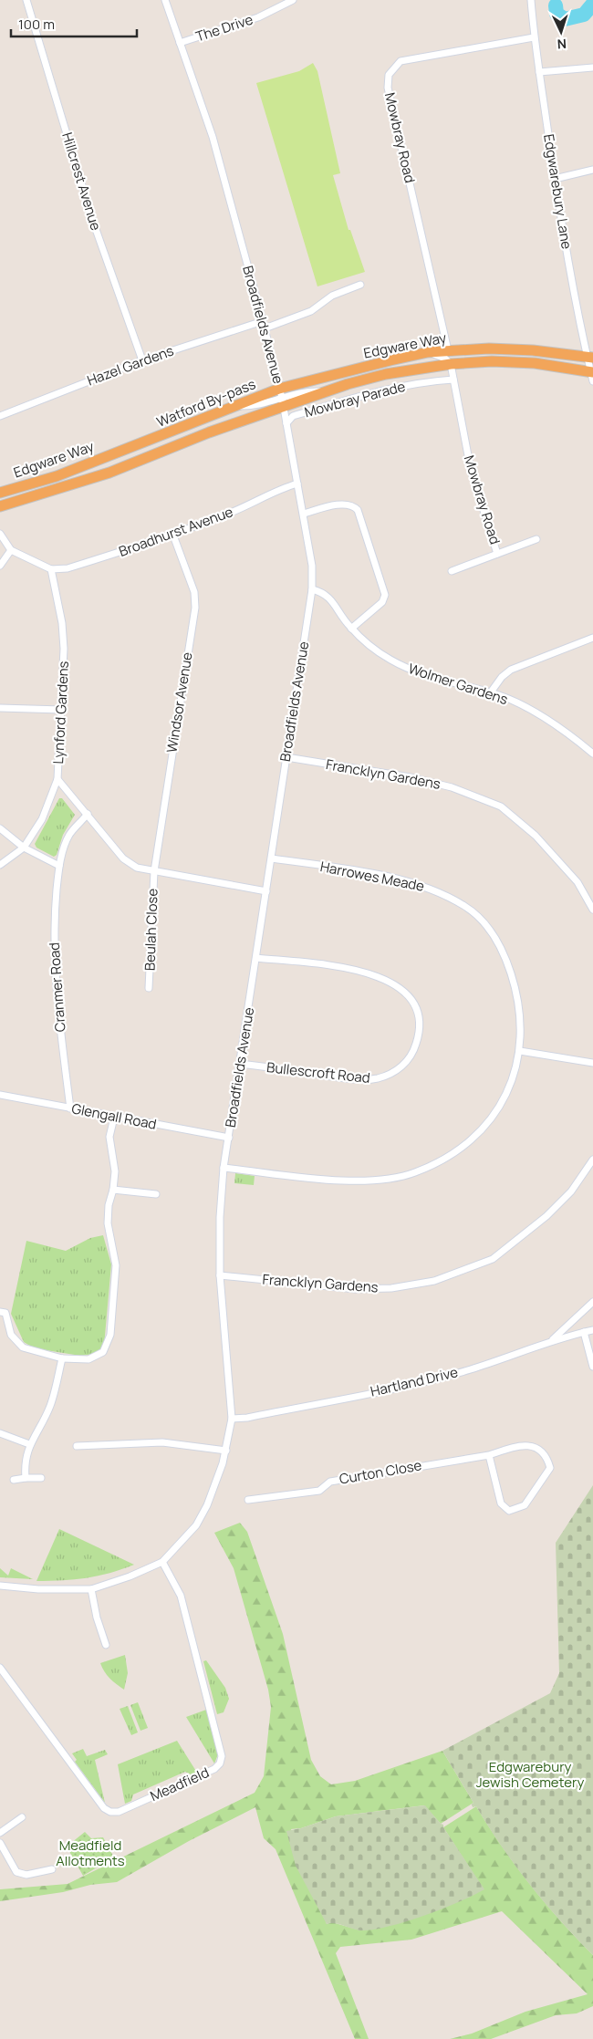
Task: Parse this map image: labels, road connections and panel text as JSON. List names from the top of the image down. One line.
{"streets":{"highway":["Edgware Way","Watford By-pass"],"street":["The Drive","Mowbray Road","Hillcrest Avenue","Edgwarebury Lane","Broadfields Avenue","Hazel Gardens","Mowbray Parade","Broadhurst Avenue","Wolmer Gardens","Windsor Avenue","Lynford Gardens","Francklyn Gardens","Harrowes Meade","Beulah Close","Cranmer Road","Bullescroft Road","Glengall Road","Hartland Drive","Curton Close","Meadfield"]},"crossings":[["The Drive","Broadfields Avenue"],["Mowbray Road","Edgwarebury Lane"],["Mowbray Road","Edgware Way"],["Mowbray Road","Mowbray Parade"],["Hillcrest Avenue","Hazel Gardens"],["Edgwarebury Lane","Edgware Way"],["Broadfields Avenue","Edgware Way"],["Broadfields Avenue","Hazel Gardens"],["Broadfields Avenue","Mowbray Parade"],["Broadfields Avenue","Watford By-pass"],["Broadfields Avenue","Broadhurst Avenue"],["Broadfields Avenue","Wolmer Gardens"],["Broadfields Avenue","Lynford Gardens"],["Broadfields Avenue","Francklyn Gardens"],["Broadfields Avenue","Harrowes Meade"],["Broadfields Avenue","Bullescroft Road"],["Broadfields Avenue","Glengall Road"],["Broadfields Avenue","Hartland Drive"],["Broadfields Avenue","Meadfield"],["Edgware Way","Watford By-pass"],["Broadhurst Avenue","Windsor Avenue"],["Broadhurst Avenue","Lynford Gardens"],["Windsor Avenue","Lynford Gardens"],["Windsor Avenue","Beulah Close"],["Lynford Gardens","Beulah Close"],["Lynford Gardens","Cranmer Road"],["Cranmer Road","Glengall Road"]],"parks":["Edgwarebury Jewish Cemetery","Meadfield Allotments"],"scale_bar":"100 m","north":"bottom"}
